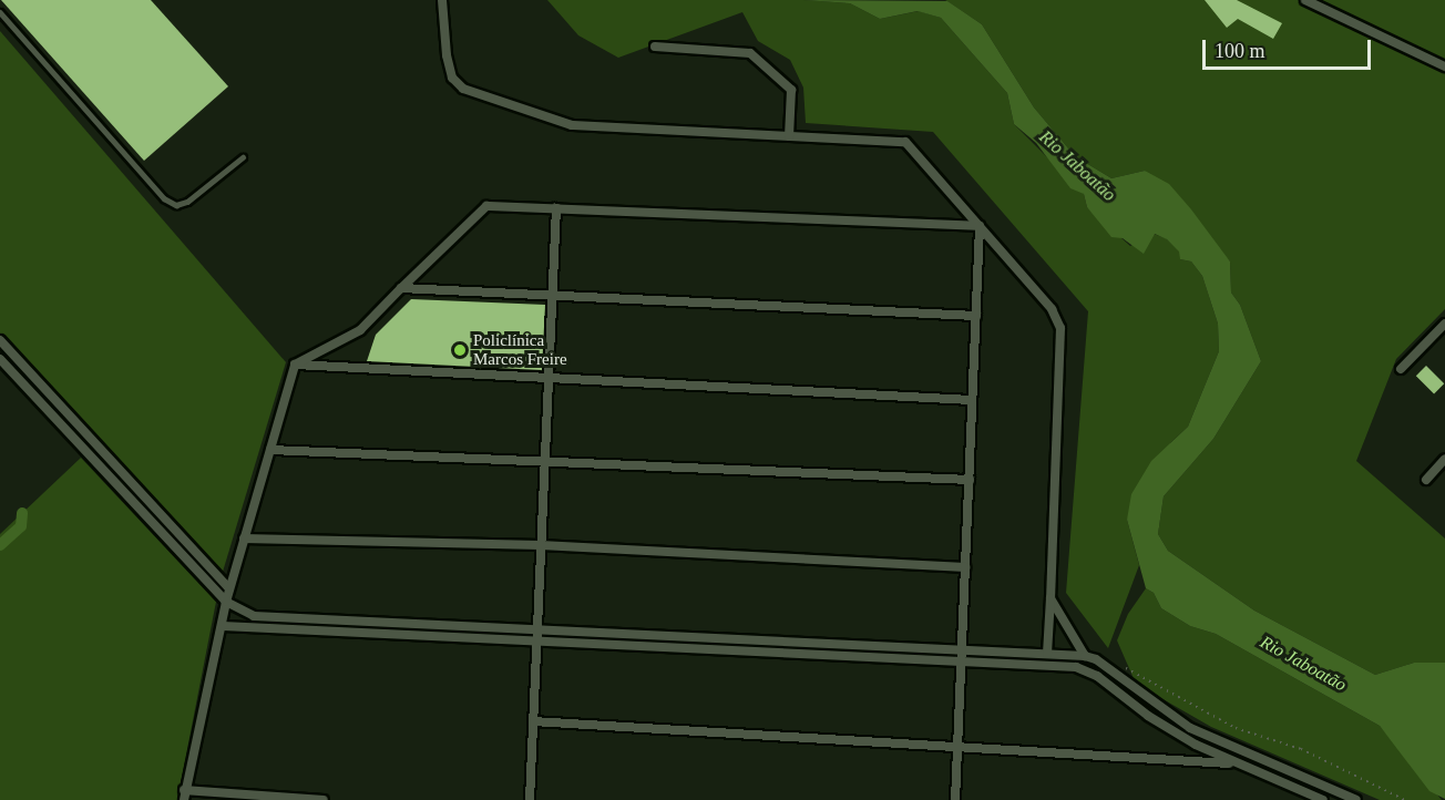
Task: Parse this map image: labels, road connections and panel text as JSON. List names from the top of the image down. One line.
{"water":["Rio Jaboatão"],"places":["Policlínica Marcos Freire"],"scale_bar":"100 m"}
